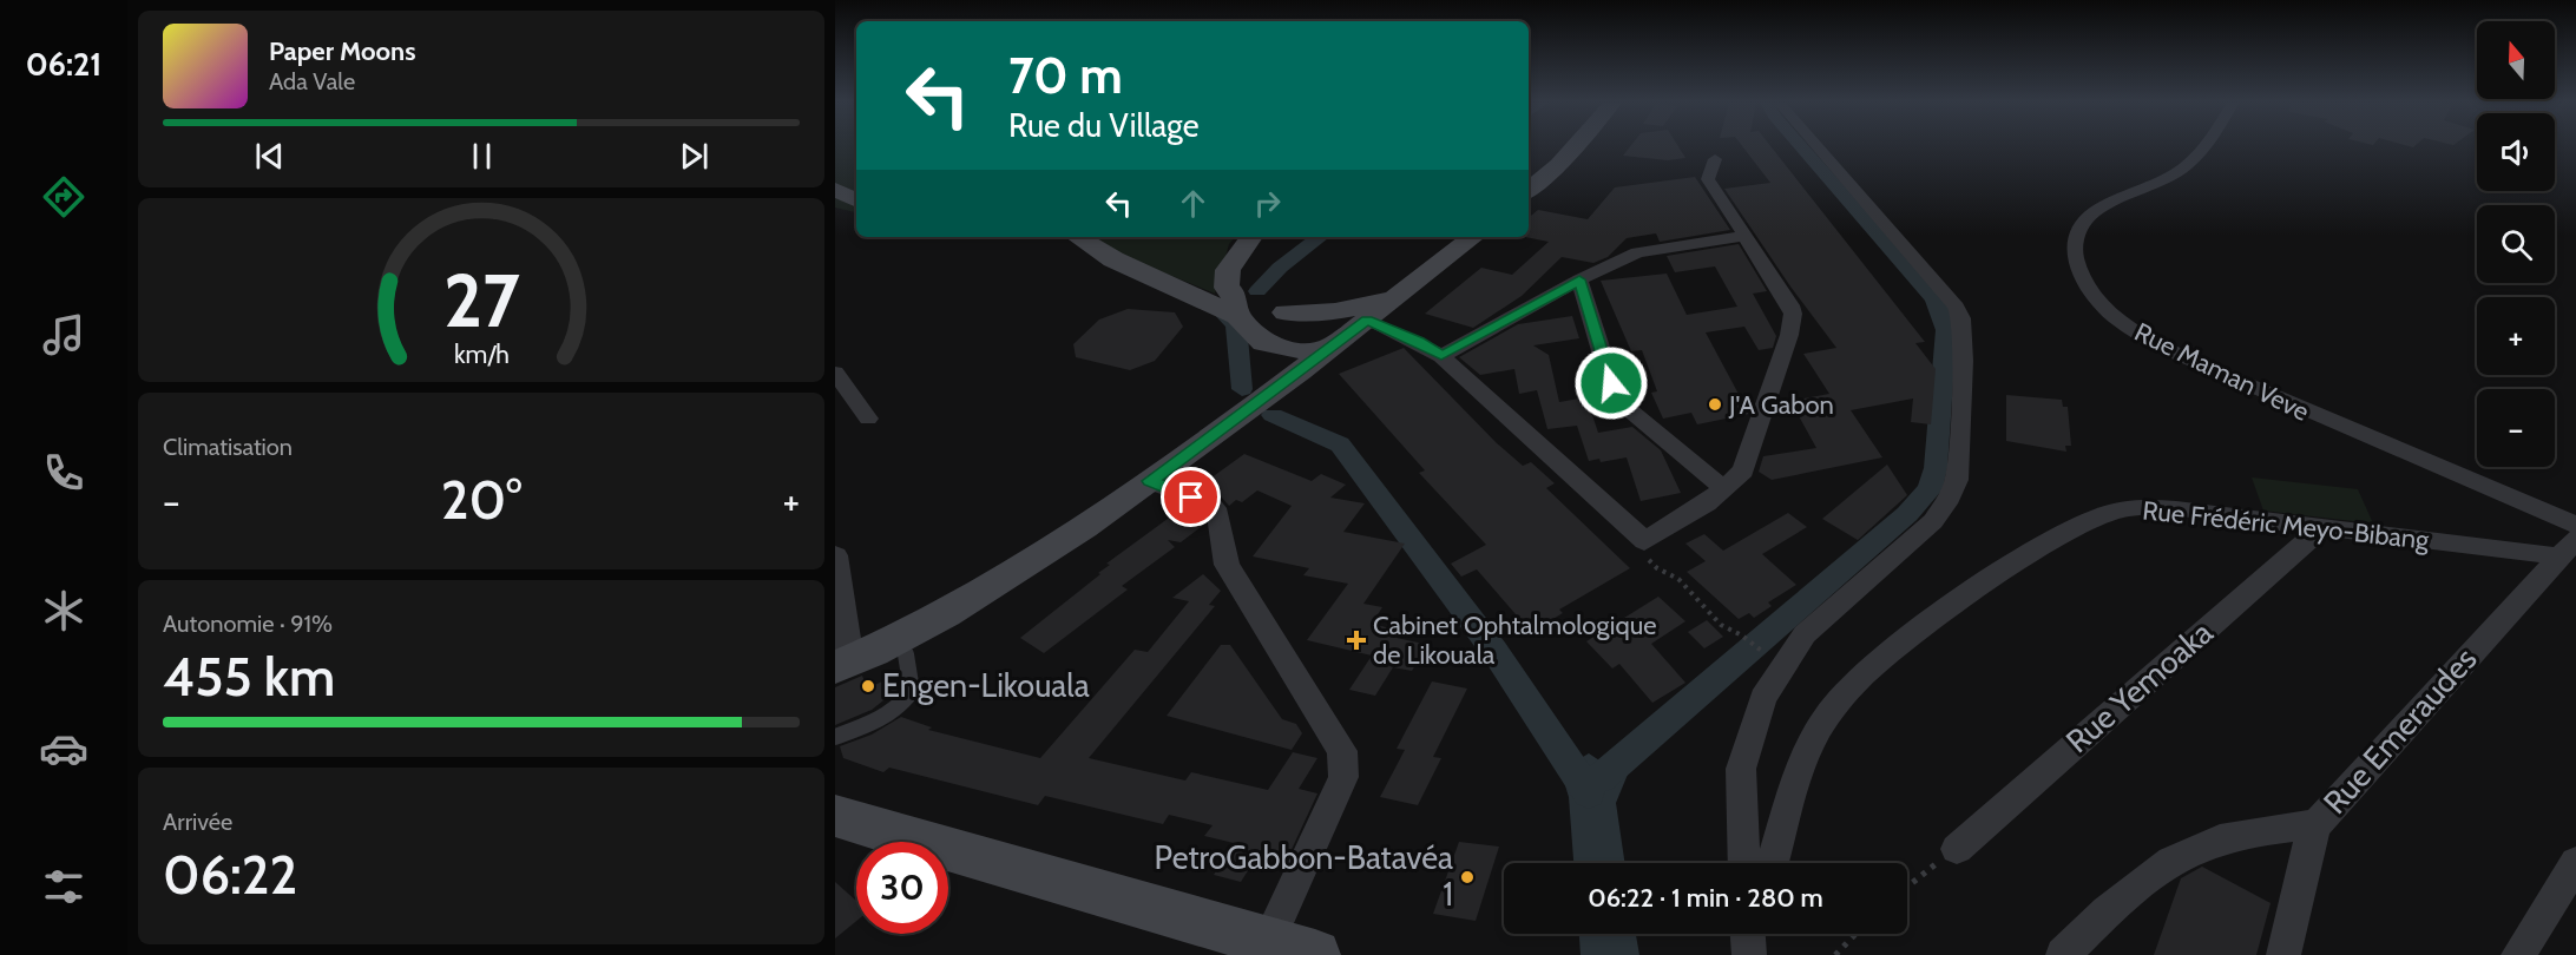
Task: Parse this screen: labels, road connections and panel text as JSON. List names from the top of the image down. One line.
{"streets":{"street":["Rue Maman Veve","Rue Frédéric Meyo-Bibang","Rue Yemoaka","Rue Emeraudes"]},"crossings":[["Rue Frédéric Meyo-Bibang","Rue Yemoaka"],["Rue Frédéric Meyo-Bibang","Rue Emeraudes"]],"places":{"other":["J'A Gabon","Engen-Likouala","PetroGabbon-Batavéa 1"],"health":["Cabinet Ophtalmologique de Likouala"]},"north":"top","page":{"tabs":"06:21","map_buttons":["+","−"],"turn":["70 m","Rue du Village"],"song":["Paper Moons","Ada Vale"],"tile":["Climatisation",["Autonomie · 91%","455 km"],["Arrivée","06:22"]],"heat":["−","20°","+"],"limit":"30","trip":"06:22 · 1 min · 280 m","gauge":["27","km/h"]}}
